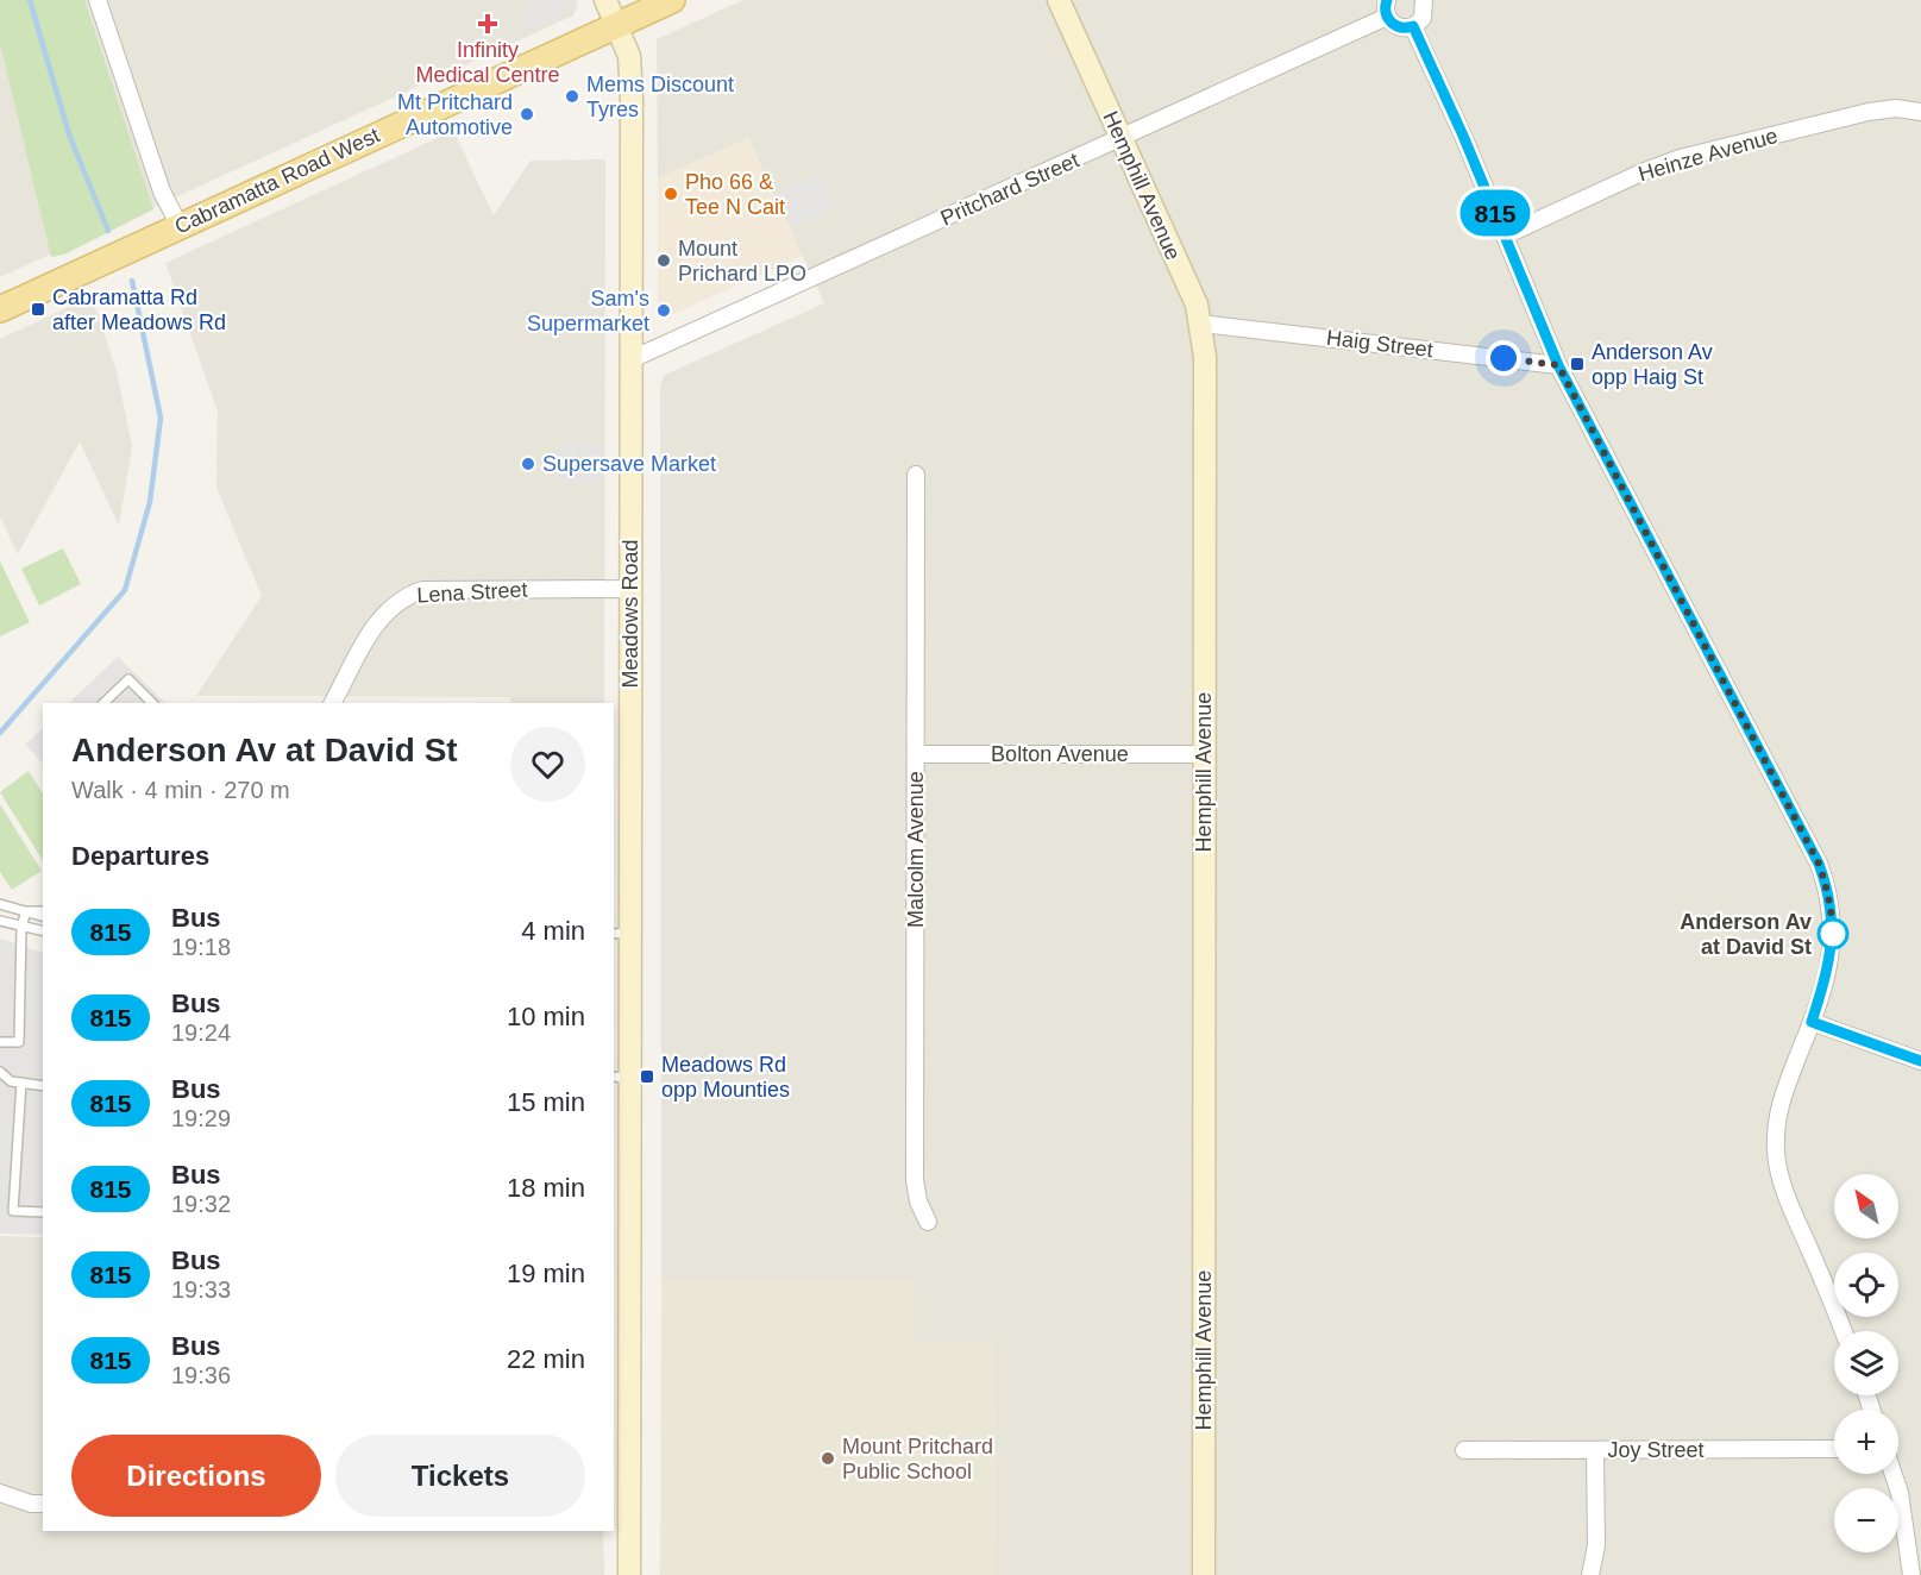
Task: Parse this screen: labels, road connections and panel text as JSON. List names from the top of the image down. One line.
{"streets":{"main road":["Cabramatta Road West"],"street":["Heinze Avenue","Hemphill Avenue","Pritchard Street","Haig Street","Lena Street","Meadows Road","Bolton Avenue","Malcolm Avenue","Joy Street"]},"crossings":[["Cabramatta Road West","Meadows Road"],["Hemphill Avenue","Pritchard Street"],["Hemphill Avenue","Haig Street"],["Hemphill Avenue","Bolton Avenue"],["Pritchard Street","Meadows Road"],["Lena Street","Meadows Road"],["Bolton Avenue","Malcolm Avenue"]],"places":{"health":["Infinity Medical Centre"],"other":["Mems Discount Tyres","Mt Pritchard Automotive","Pho 66 & Tee N Cait","Mount Prichard LPO","Sam's Supermarket","Supersave Market","Anderson Av at David St","Mount Pritchard Public School"],"transit":["Cabramatta Rd after Meadows Rd","Anderson Av opp Haig St","Meadows Rd opp Mounties"]},"lines":["bus line 815"],"north":"top left","page":{"on_map":"815","heading":[["Anderson Av at David St","Walk · 4 min · 270 m"],"Departures"],"list":[{"mark":"815","name":"Bus","note":"19:18","value":"4 min"},{"mark":"815","name":"Bus","note":"19:24","value":"10 min"},{"mark":"815","name":"Bus","note":"19:29","value":"15 min"},{"mark":"815","name":"Bus","note":"19:32","value":"18 min"},{"mark":"815","name":"Bus","note":"19:33","value":"19 min"},{"mark":"815","name":"Bus","note":"19:36","value":"22 min"}],"map_buttons":["+","−"],"buttons":["Directions","Tickets"]}}
